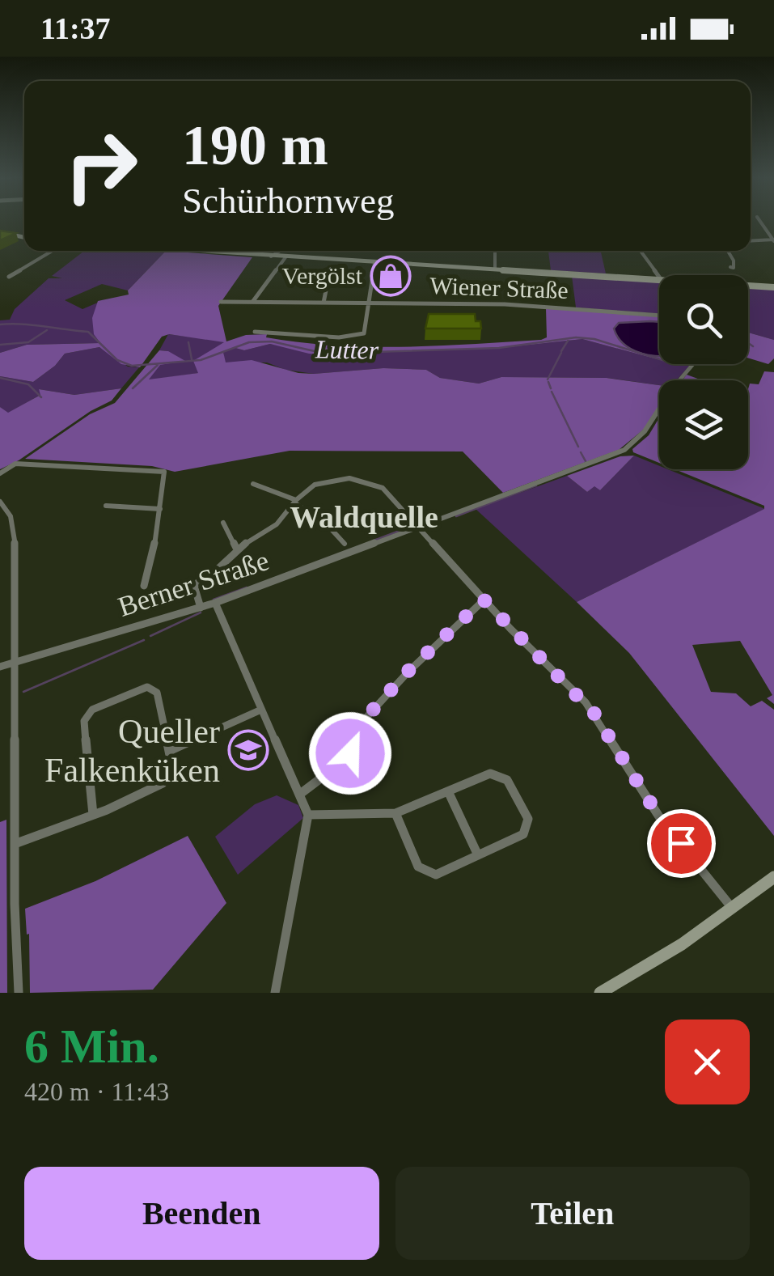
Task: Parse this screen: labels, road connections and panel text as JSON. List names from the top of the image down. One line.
{"streets":{"street":["Wiener Straße","Berner Straße"]},"districts":["Waldquelle"],"water":["Lutter"],"places":{"shop":["Vergölst"],"school or university":["Queller Falkenküken"]},"page":{"status":"11:37","turn":["190 m","Schürhornweg"],"heading":["6 Min.","420 m · 11:43"],"buttons":["Beenden","Teilen"]}}
